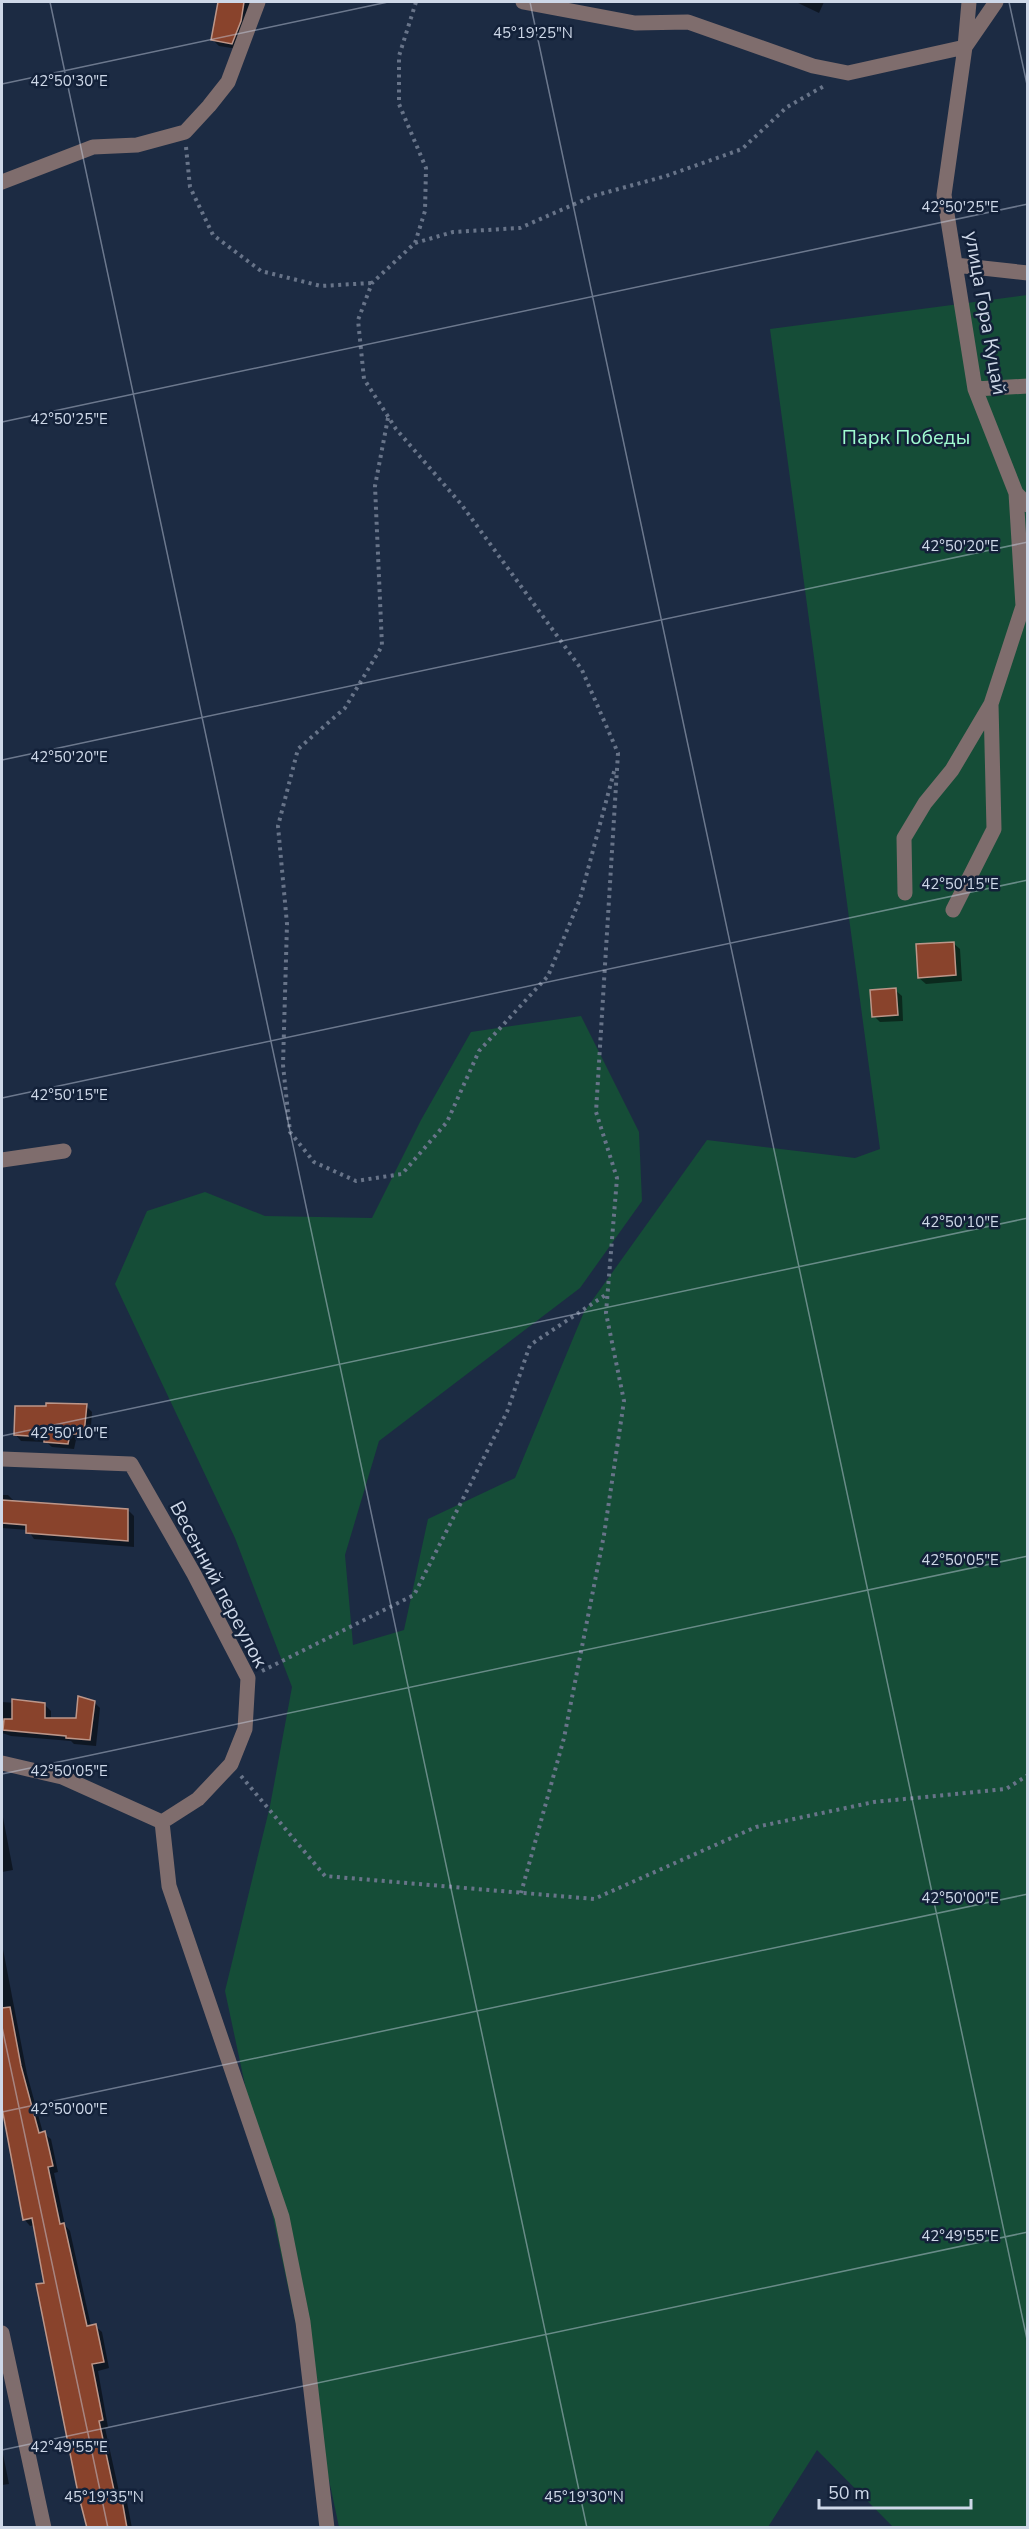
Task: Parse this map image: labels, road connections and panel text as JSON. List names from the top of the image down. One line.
{"streets":{"street":["улица Гора Куцай","Весенний переулок"]},"parks":["Парк Победы"],"scale_bar":"50 m","coordinates":["45°19'25\"N","42°50'30\"E","42°50'25\"E","42°50'20\"E","42°50'15\"E","42°50'10\"E","42°50'05\"E","42°50'00\"E","42°49'55\"E","45°19'35\"N","45°19'30\"N"]}
